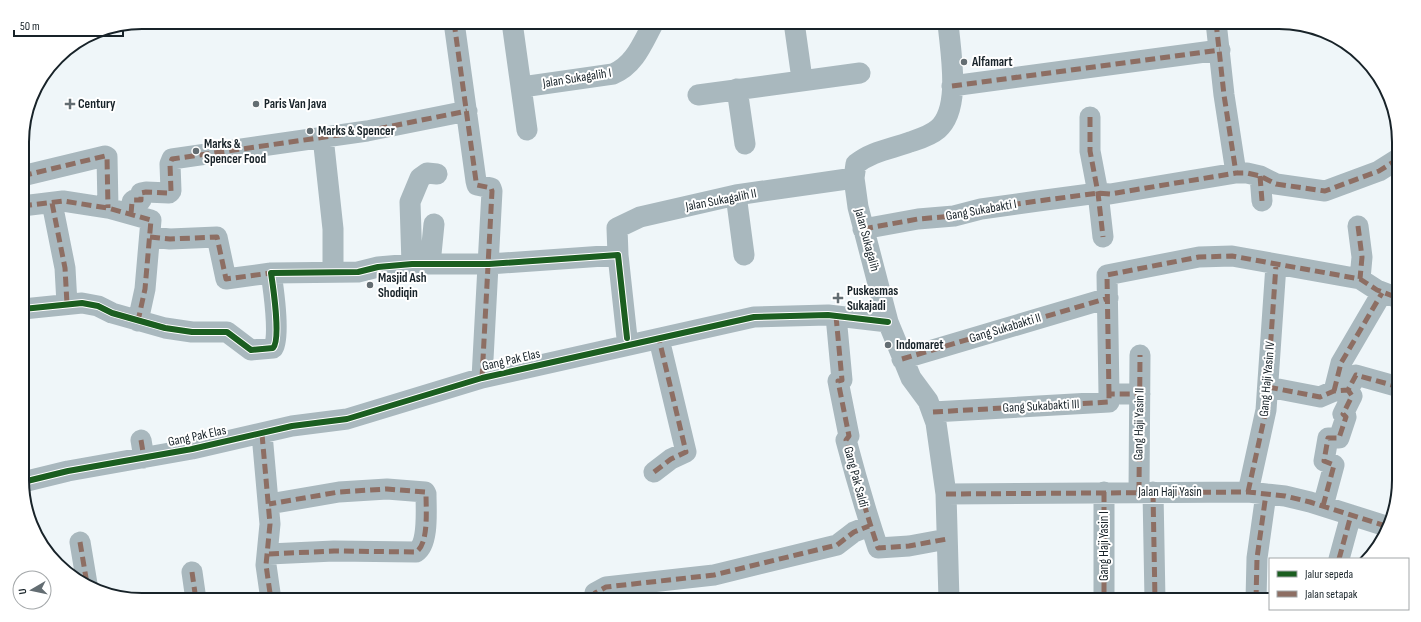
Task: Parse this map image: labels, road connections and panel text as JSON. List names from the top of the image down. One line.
{"streets":{"street":["Jalan Sukagalih I","Jalan Sukagalih II","Gang Sukabakti I","Jalan Sukagalih","Gang Sukabakti II","Gang Pak Elas","Gang Haji Yasin IV","Gang Sukabakti III","Gang Haji Yasin II","Gang Pak Saldi","Jalan Haji Yasin","Gang Haji Yasin I"]},"crossings":[["Jalan Sukagalih II","Jalan Sukagalih"],["Gang Sukabakti I","Jalan Sukagalih"],["Jalan Sukagalih","Gang Sukabakti II"],["Jalan Sukagalih","Gang Pak Elas"],["Jalan Sukagalih","Gang Sukabakti III"],["Jalan Sukagalih","Gang Pak Saldi"],["Jalan Sukagalih","Jalan Haji Yasin"],["Gang Pak Elas","Gang Pak Saldi"],["Gang Haji Yasin IV","Jalan Haji Yasin"],["Gang Haji Yasin II","Jalan Haji Yasin"],["Jalan Haji Yasin","Gang Haji Yasin I"]],"places":{"other":["Alfamart","Paris Van Java","Marks & Spencer","Marks & Spencer Food","Masjid Ash Shodiqin","Indomaret"],"health":["Century","Puskesmas Sukajadi"]},"legend":["Jalur sepeda","Jalan setapak"],"scale_bar":"50 m","north":"left"}
